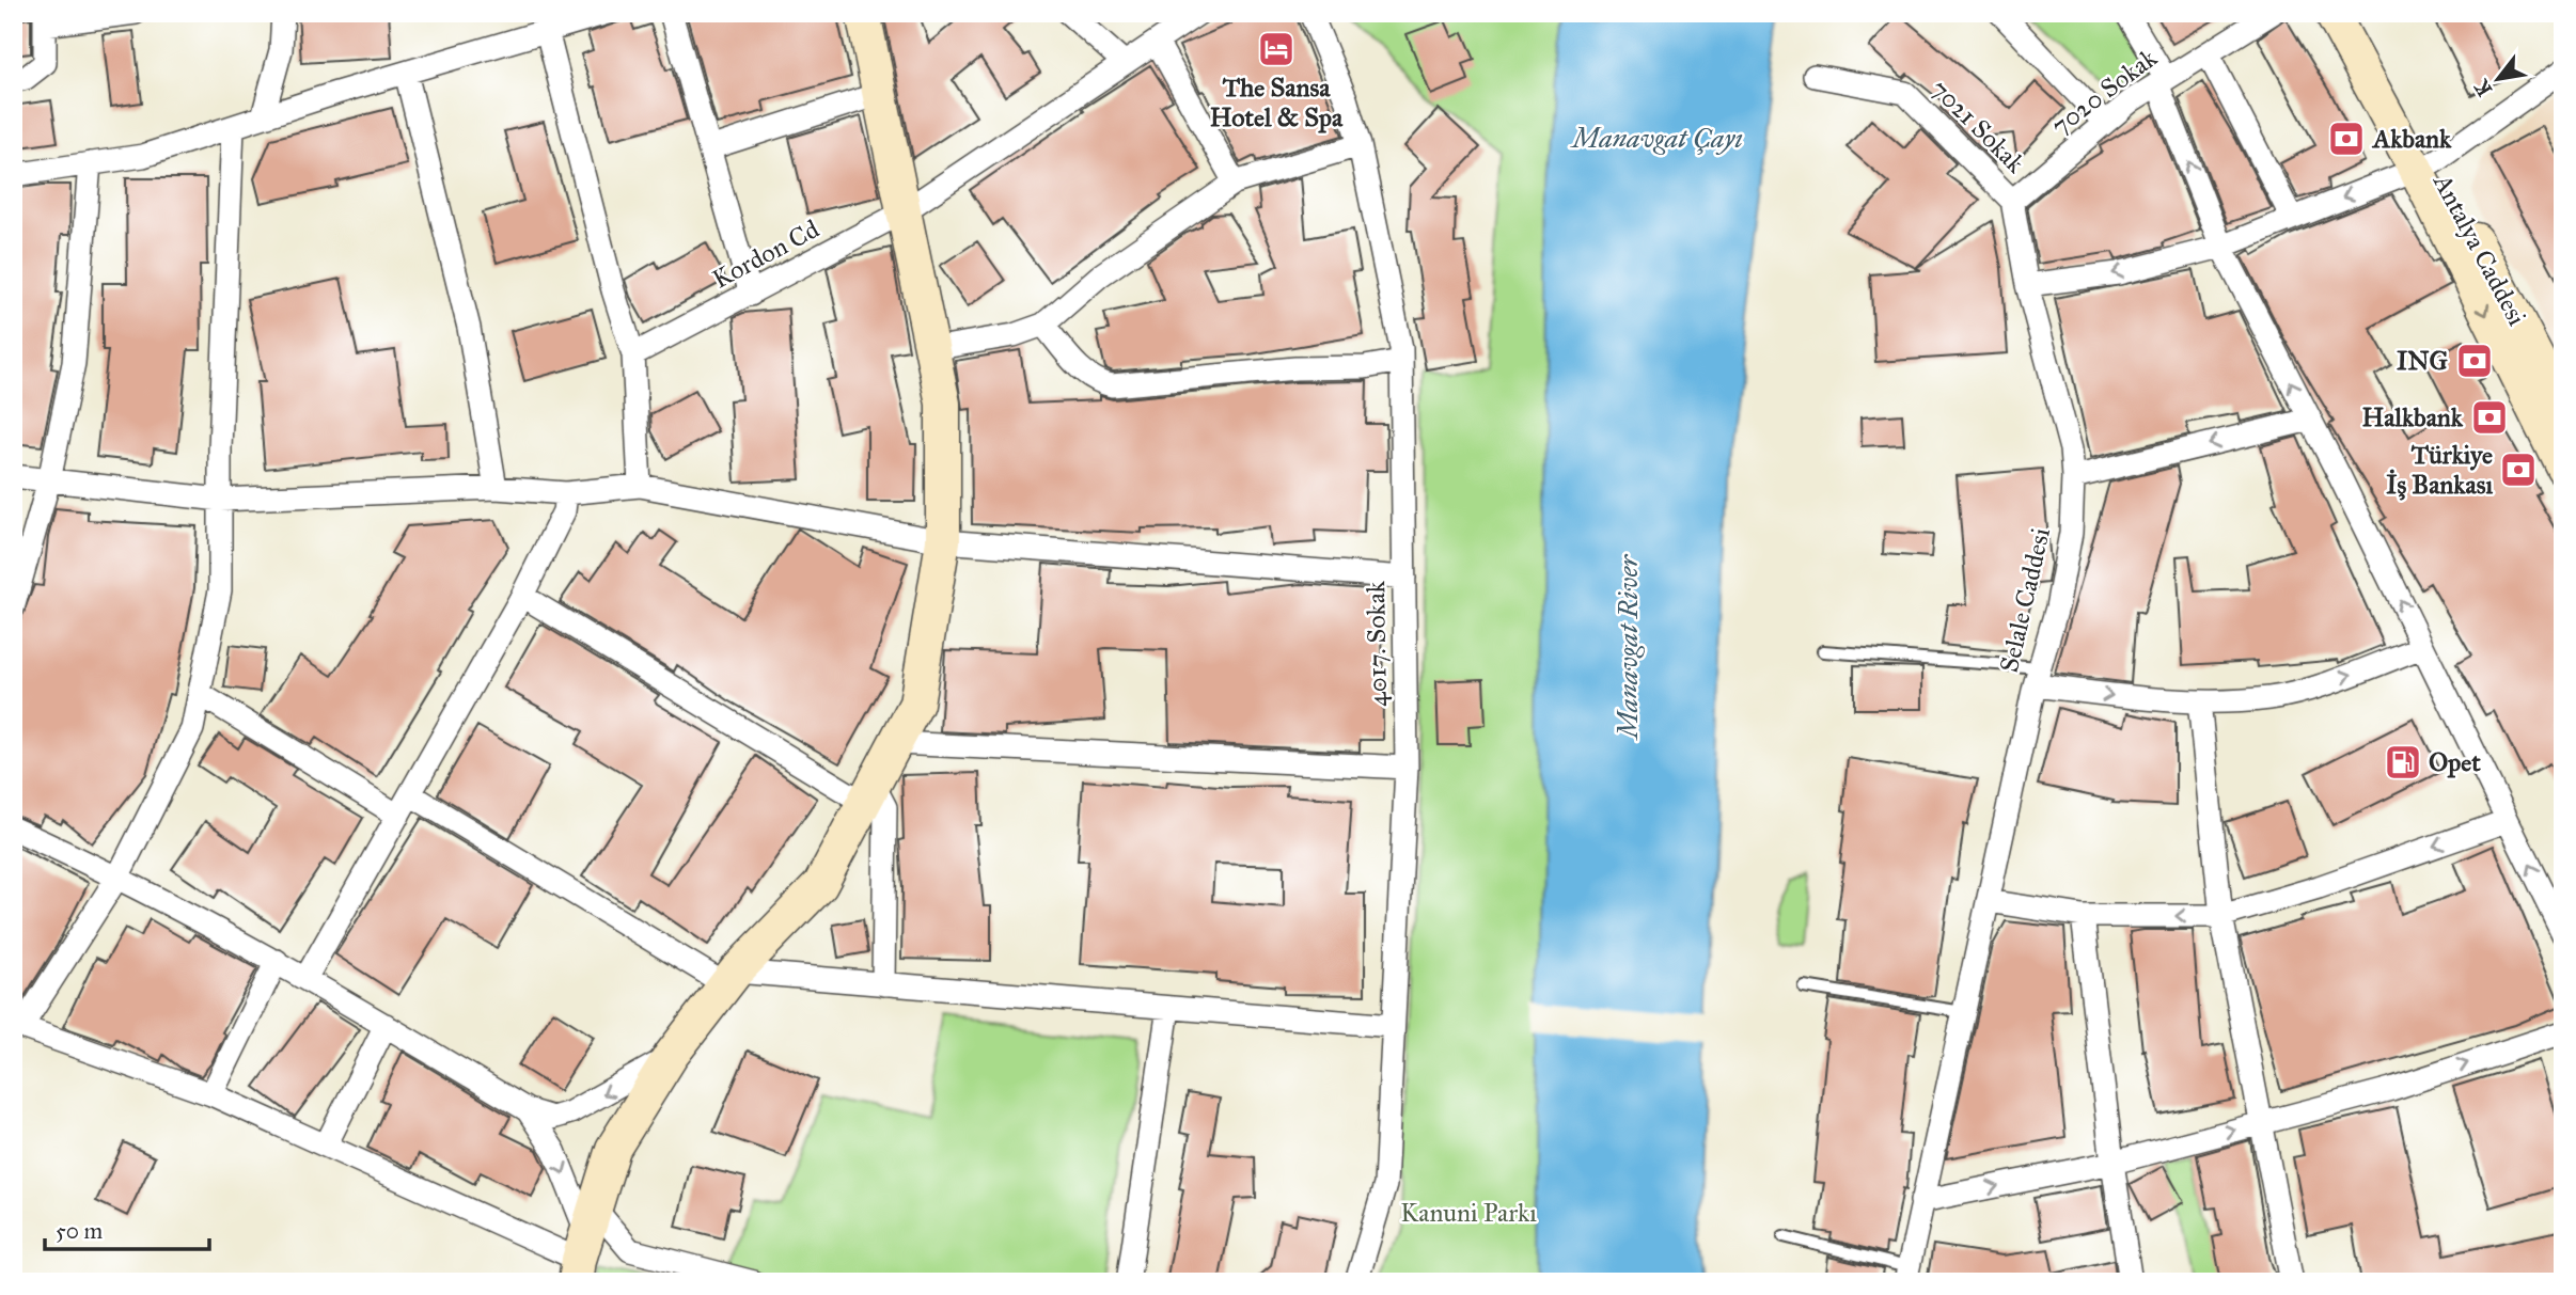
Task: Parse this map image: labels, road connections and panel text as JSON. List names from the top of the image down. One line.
{"streets":{"street":["7020 Sokak","7021 Sokak","Antalya Caddesi","Kordon Cd","Selale Caddesi","4017. Sokak"]},"crossings":[["7020 Sokak","7021 Sokak"],["7020 Sokak","Selale Caddesi"],["7021 Sokak","Selale Caddesi"]],"water":["Manavgat Çayı","Manavgat River"],"parks":["Kanuni Parkı"],"places":{"hotel":["The Sansa Hotel & Spa"],"bank":["Akbank","ING","Halkbank","Türkiye İş Bankası"],"fuel station":["Opet"]},"scale_bar":"50 m","north":"bottom left"}
